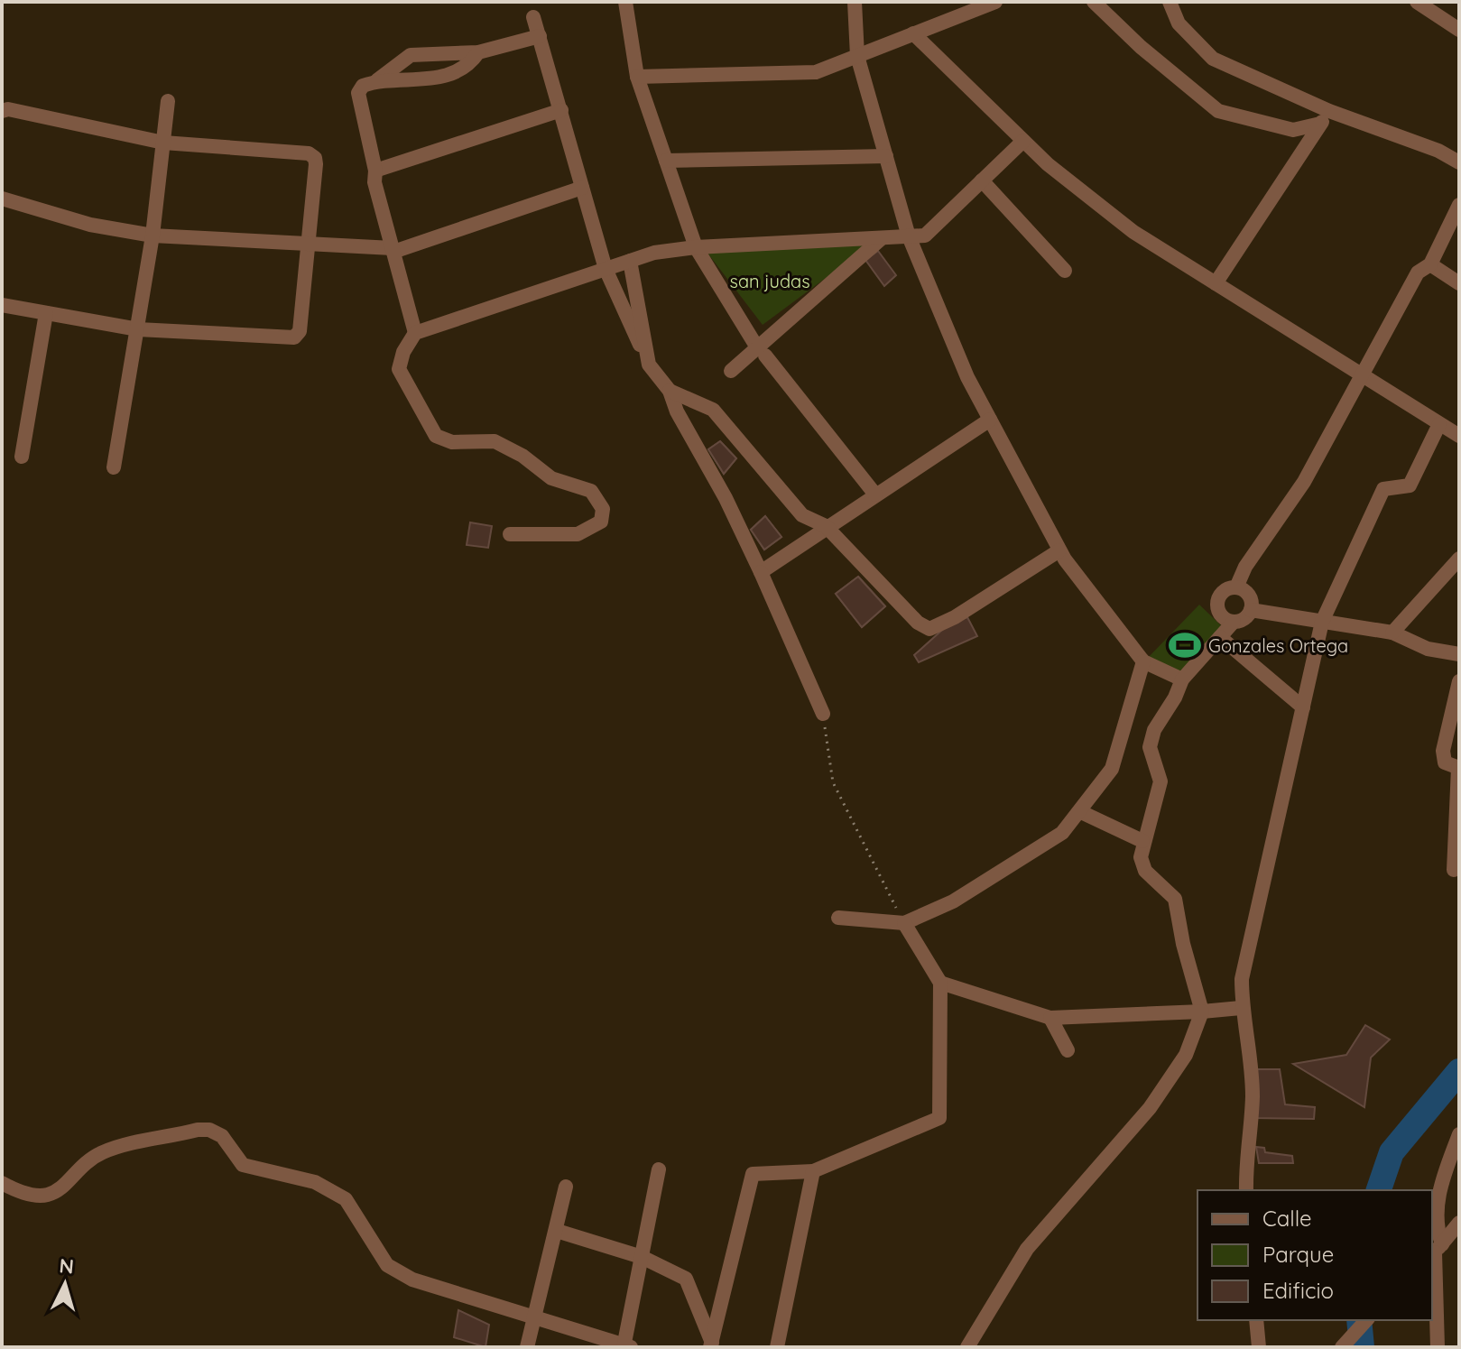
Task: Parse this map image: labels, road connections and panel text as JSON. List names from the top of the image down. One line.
{"parks":["san judas"],"places":{"sports":["Gonzales Ortega"]},"legend":["Calle","Parque","Edificio"],"north":"top"}
